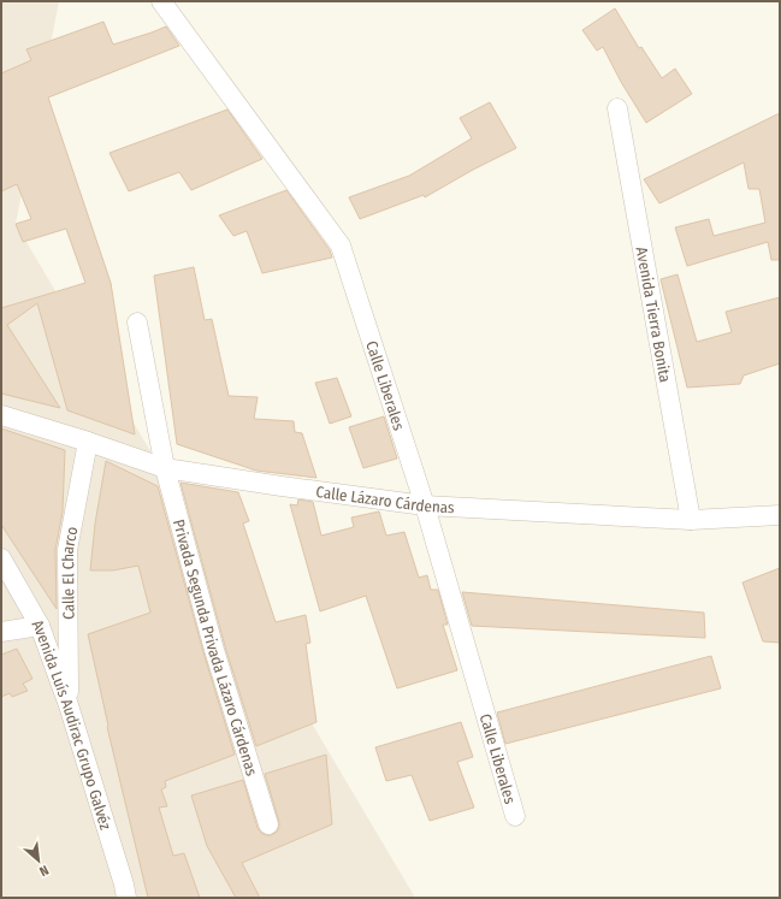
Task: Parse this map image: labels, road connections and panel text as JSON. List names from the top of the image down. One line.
{"streets":{"street":["Avenida Tierra Bonita","Calle Liberales","Calle Lázaro Cárdenas","Calle El Charco","Privada Segunda Privada Lázaro Cárdenas","Avenida Luís Audirac Grupo Galvéz"]},"crossings":[["Avenida Tierra Bonita","Calle Lázaro Cárdenas"],["Calle Liberales","Calle Lázaro Cárdenas"],["Calle Lázaro Cárdenas","Calle El Charco"],["Calle Lázaro Cárdenas","Privada Segunda Privada Lázaro Cárdenas"],["Calle El Charco","Avenida Luís Audirac Grupo Galvéz"]],"north":"bottom right"}
